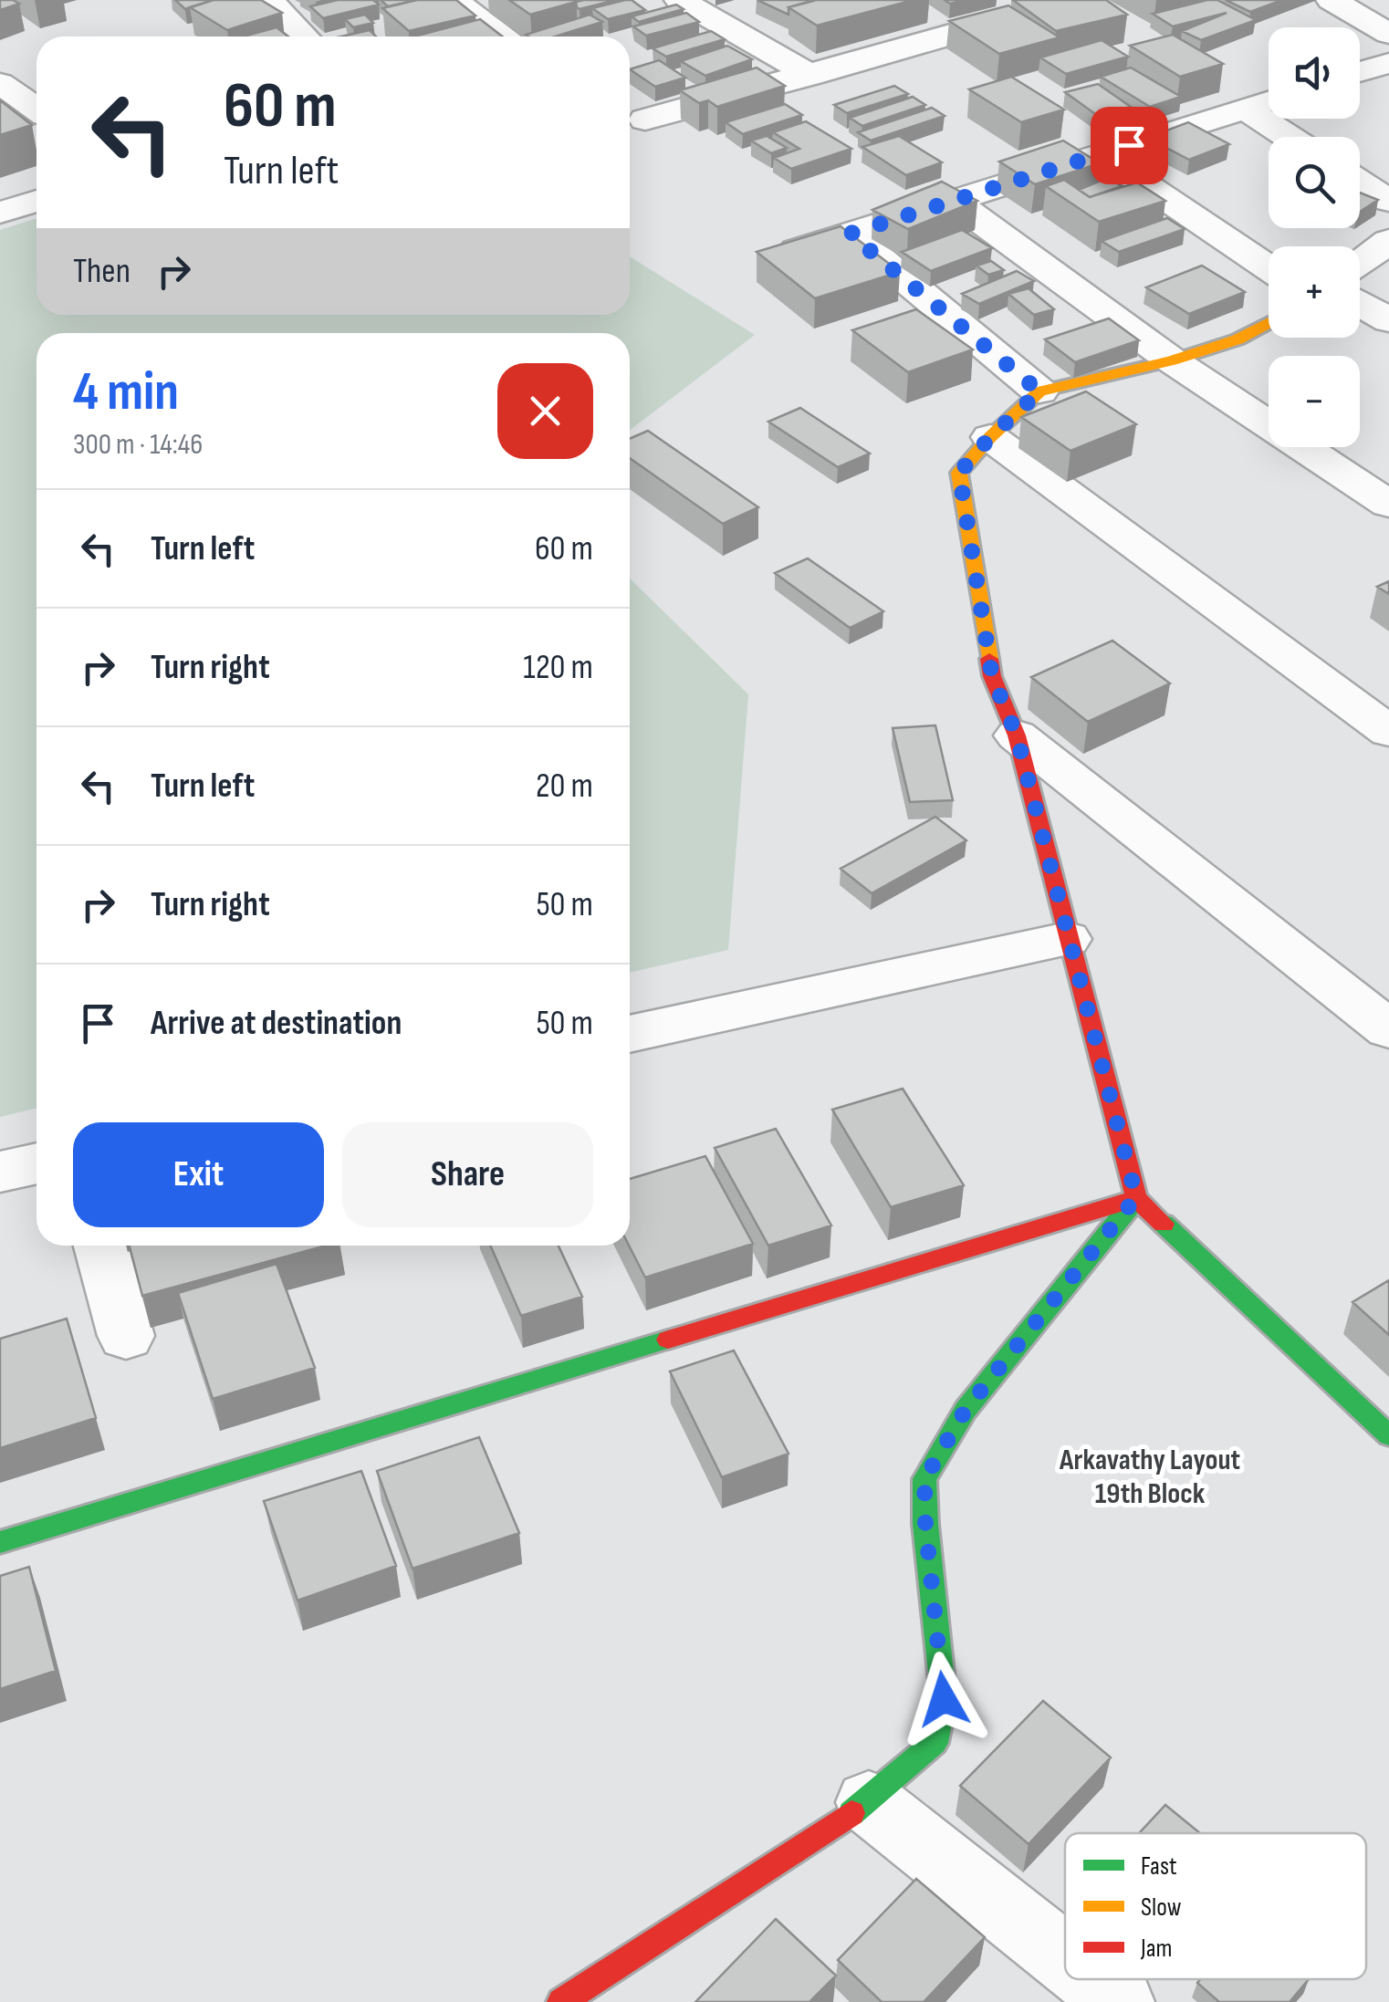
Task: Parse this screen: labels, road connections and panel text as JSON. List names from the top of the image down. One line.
{"districts":["Arkavathy Layout 19th Block"],"legend":["Fast","Slow","Jam"],"page":{"map_buttons":["+","−"],"turn":["60 m","Turn left"],"then":"Then","heading":["4 min","300 m · 14:46"],"list":[{"name":"Turn left","value":"60 m"},{"name":"Turn right","value":"120 m"},{"name":"Turn left","value":"20 m"},{"name":"Turn right","value":"50 m"},{"name":"Arrive at destination","value":"50 m"}],"buttons":["Exit","Share"]}}
